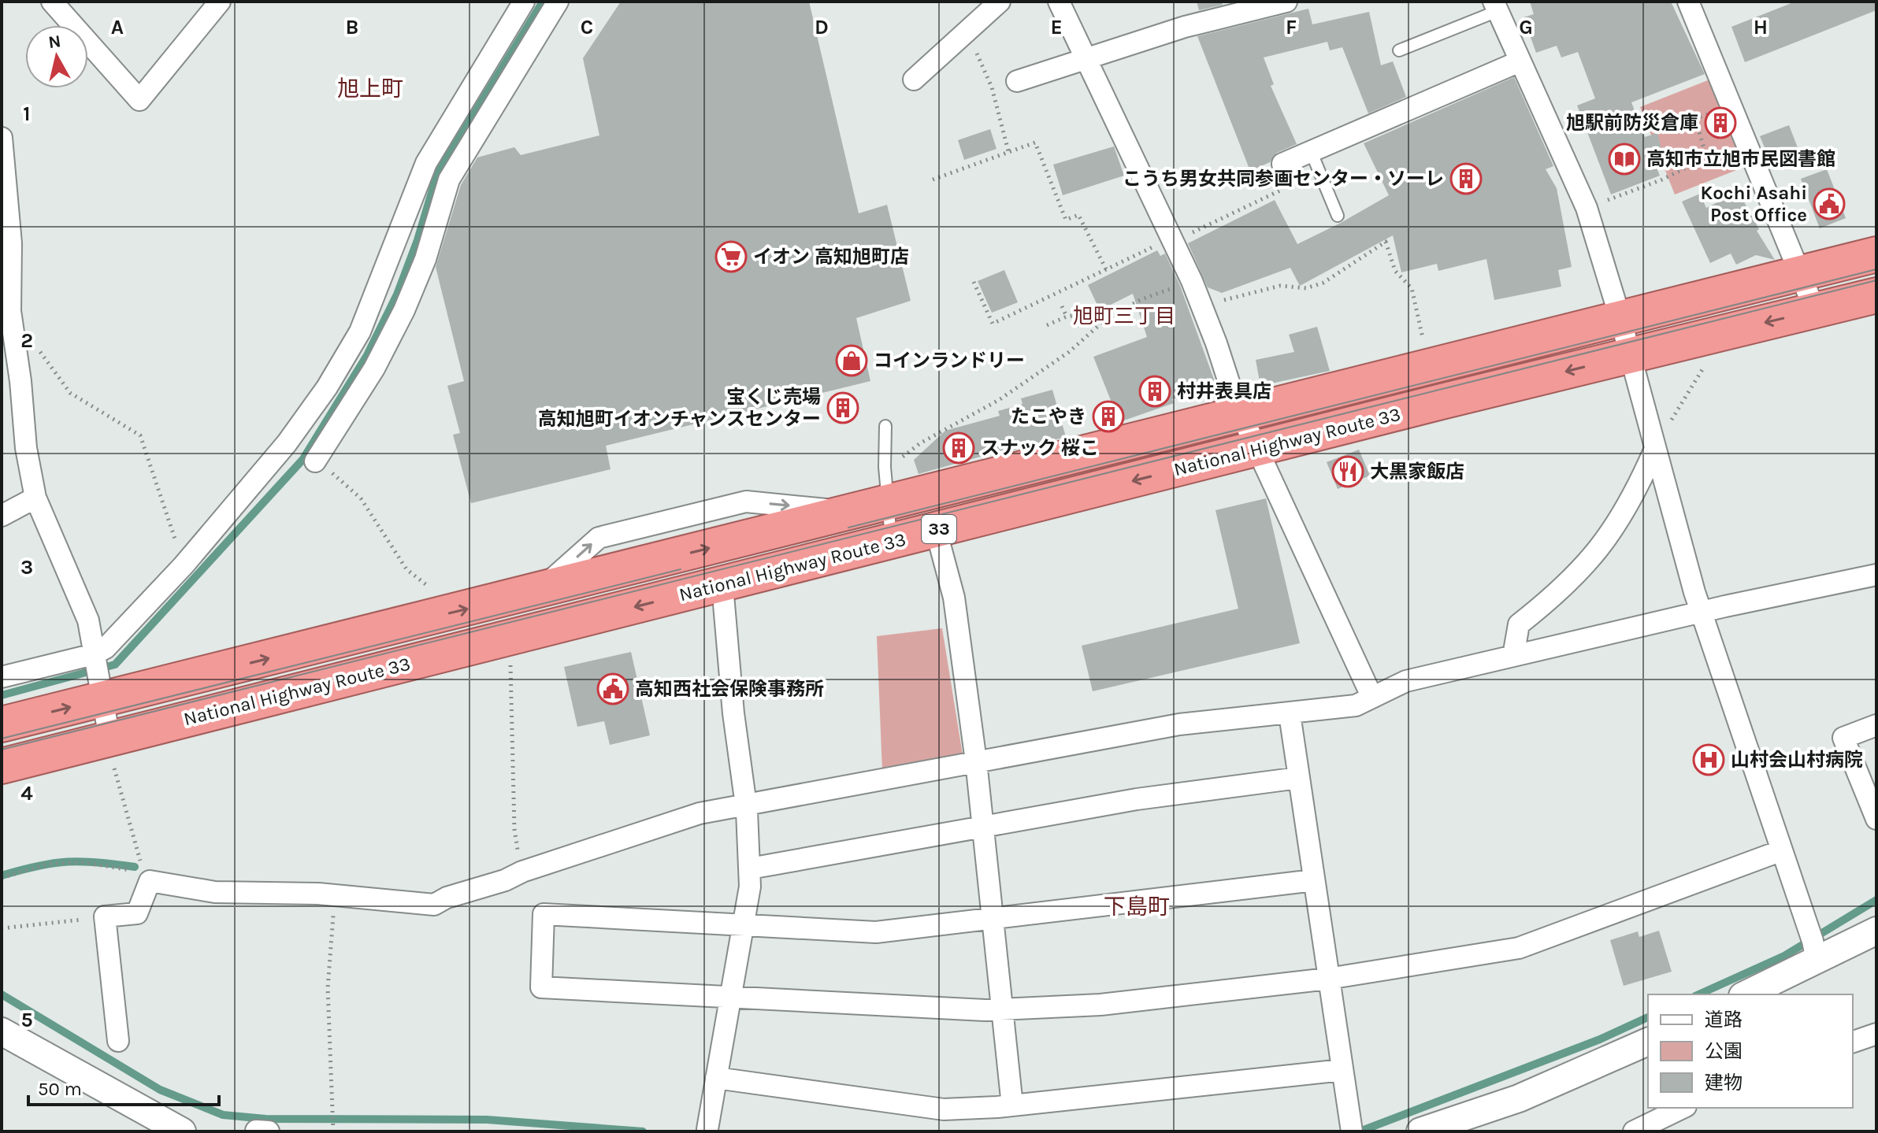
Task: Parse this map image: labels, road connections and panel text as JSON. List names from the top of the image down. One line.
{"streets":{"highway":["National Highway Route 33","33"]},"districts":["旭上町","旭町三丁目","下島町"],"places":{"building":["旭駅前防災倉庫","こうち男女共同参画センター・ソーレ","村井表具店","宝くじ売場 高知旭町イオンチャンスセンター","たこやき","スナック 桜こ"],"library":["高知市立旭市民図書館"],"public building":["Kochi Asahi Post Office","高知西社会保険事務所"],"supermarket":["イオン 高知旭町店"],"shop":["コインランドリー"],"restaurant":["大黒家飯店"],"hospital":["山村会山村病院"]},"legend":["道路","公園","建物"],"scale_bar":"50 m","north":"top","grid":{"columns":["A","B","C","D","E","F","G","H"],"rows":["1","2","3","4","5"]}}
